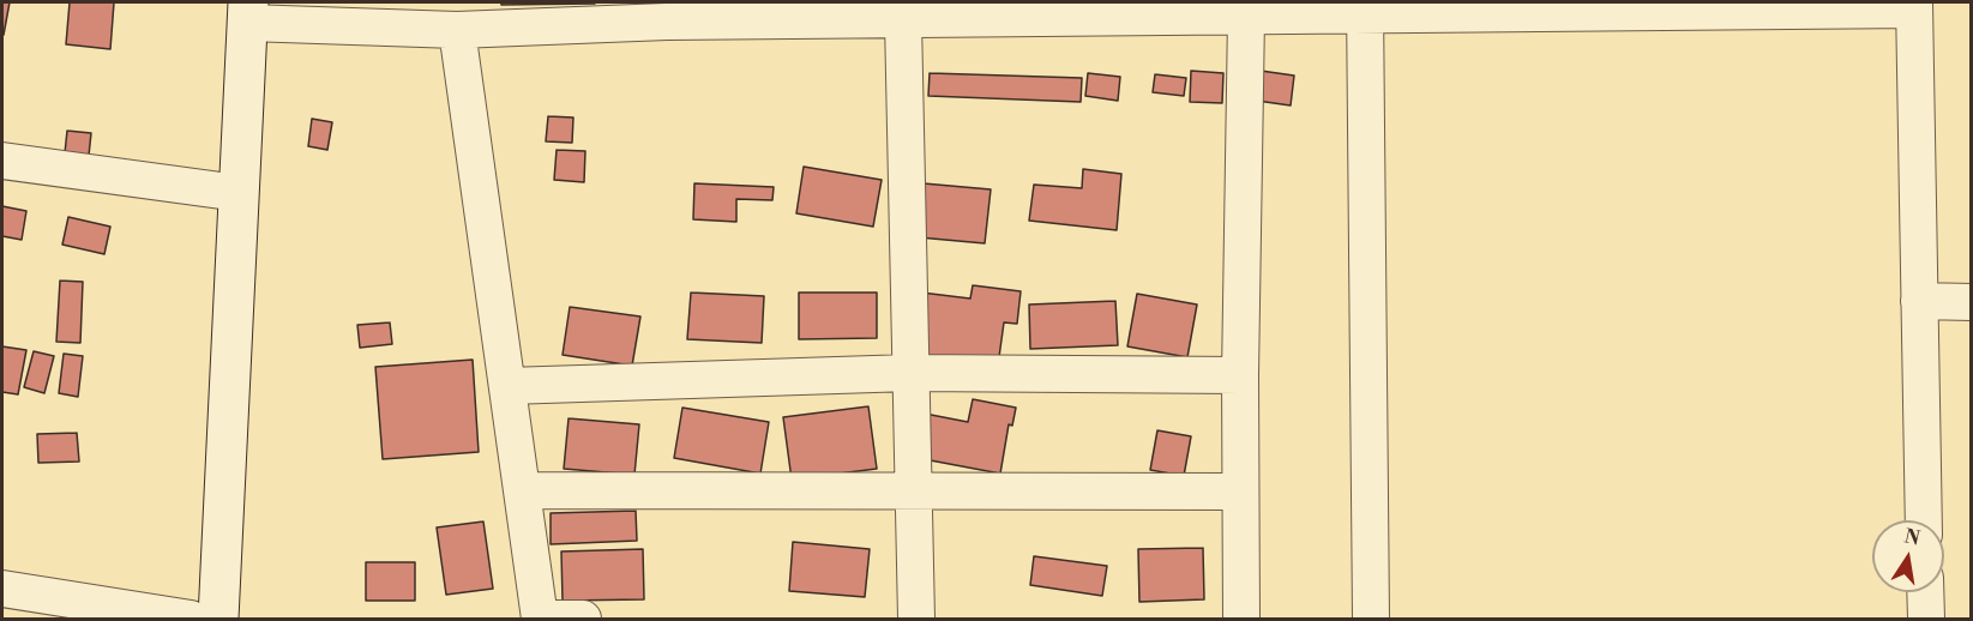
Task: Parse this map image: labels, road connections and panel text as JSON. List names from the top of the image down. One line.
{"north":"top"}
